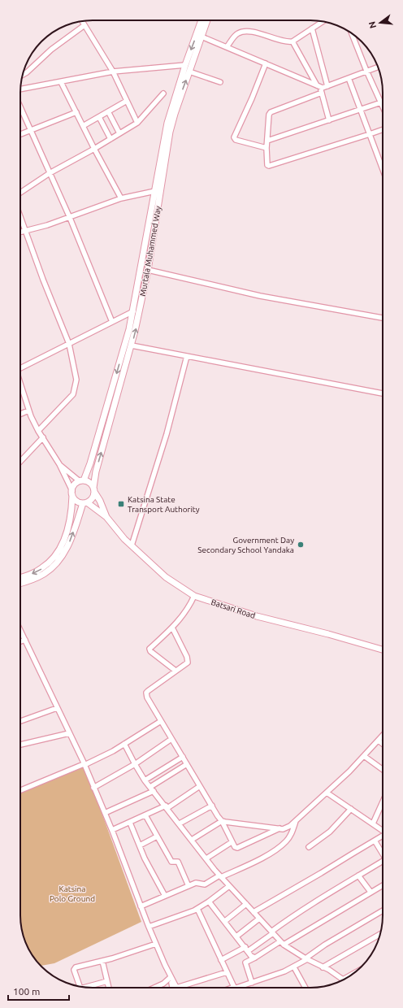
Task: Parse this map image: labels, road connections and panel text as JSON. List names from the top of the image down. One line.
{"streets":{"main road":["Murtala Muhammed Way","Batsari Road"]},"parks":["Katsina Polo Ground"],"places":{"transit":["Katsina State Transport Authority"],"other":["Government Day Secondary School Yandaka"]},"scale_bar":"100 m","north":"left"}
